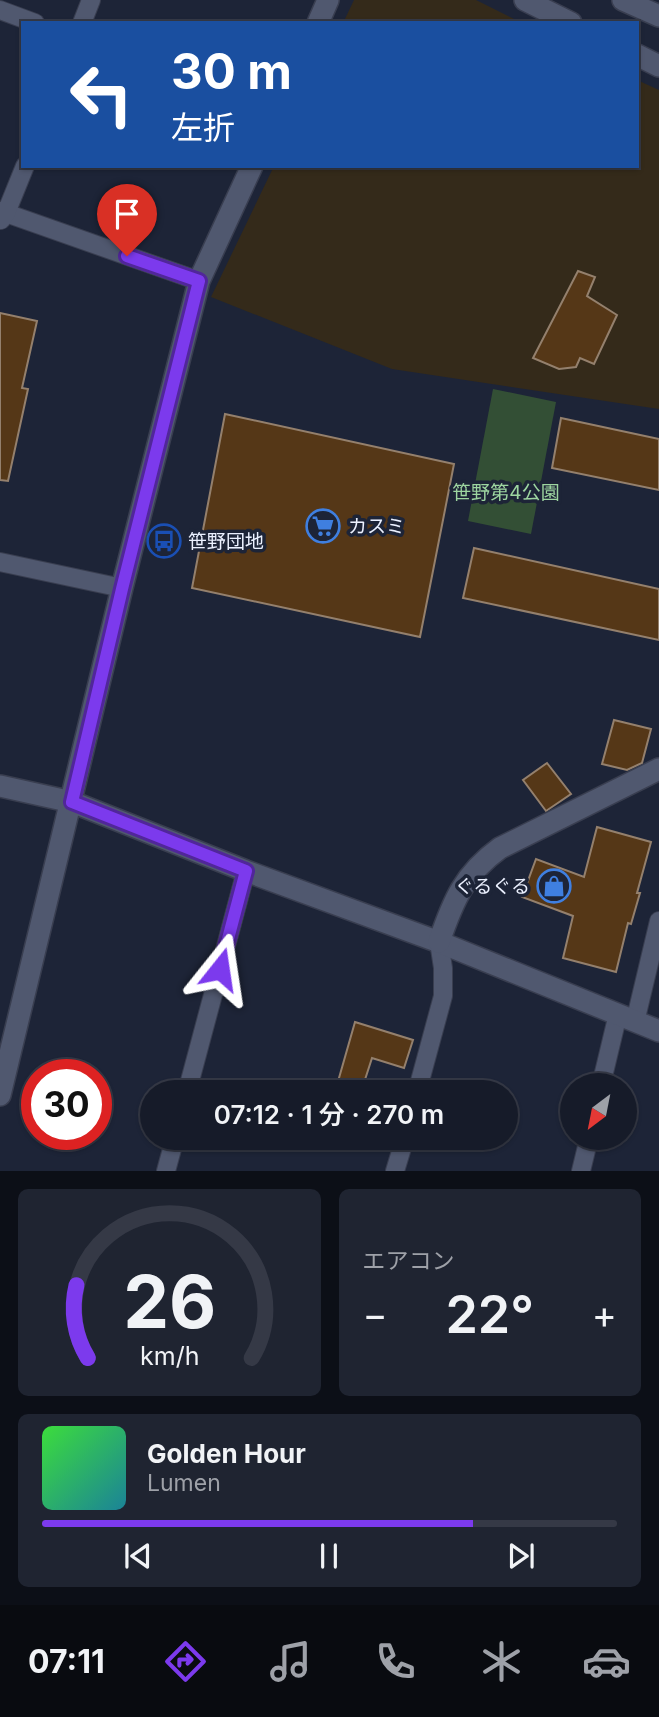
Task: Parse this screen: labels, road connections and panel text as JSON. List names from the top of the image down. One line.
{"parks":["笹野第4公園"],"places":{"supermarket":["カスミ"],"bus stop":["笹野団地"],"shop":["ぐるぐる"]},"north":"bottom left","page":{"turn":["30 m","左折"],"limit":"30","trip":"07:12 · 1 分 · 270 m","tile":"エアコン","heat":["−","22°","+"],"song":["Golden Hour","Lumen"],"tabs":"07:11","gauge":["26","km/h"]}}
